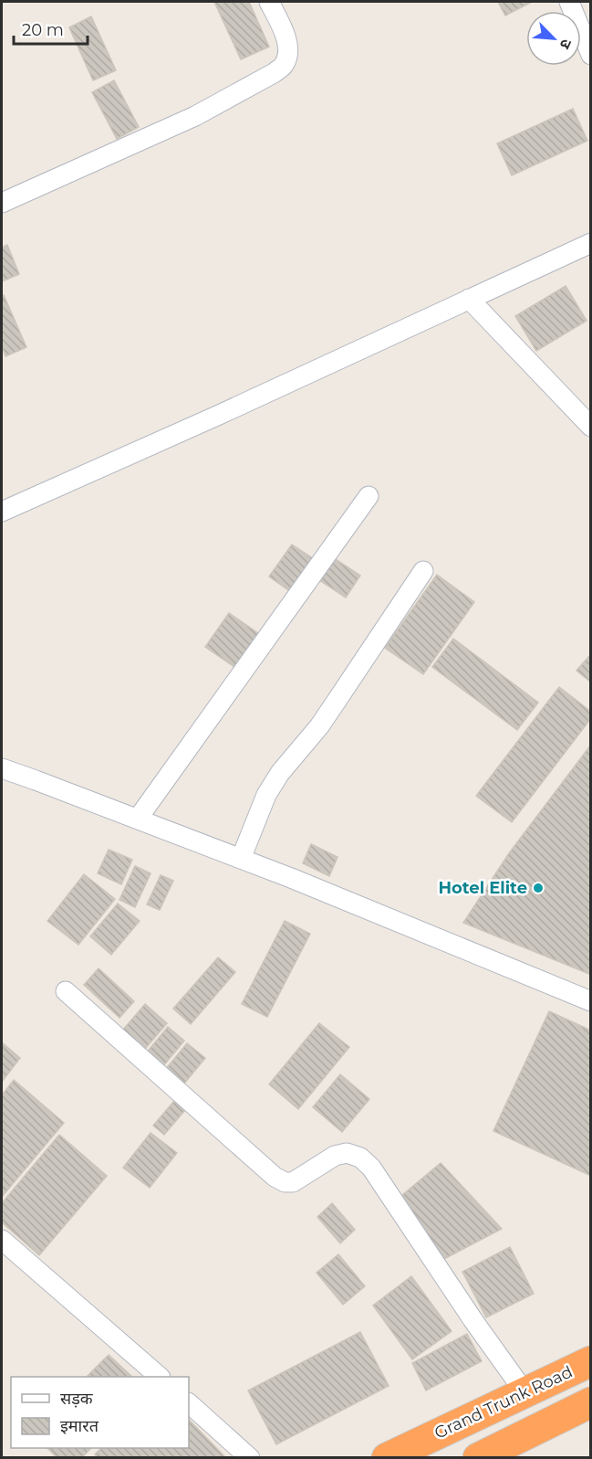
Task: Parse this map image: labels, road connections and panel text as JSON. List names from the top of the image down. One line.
{"streets":{"highway":["Grand Trunk Road"]},"places":["Hotel Elite"],"legend":["सड़क","इमारत"],"scale_bar":"20 m","north":"bottom right"}
